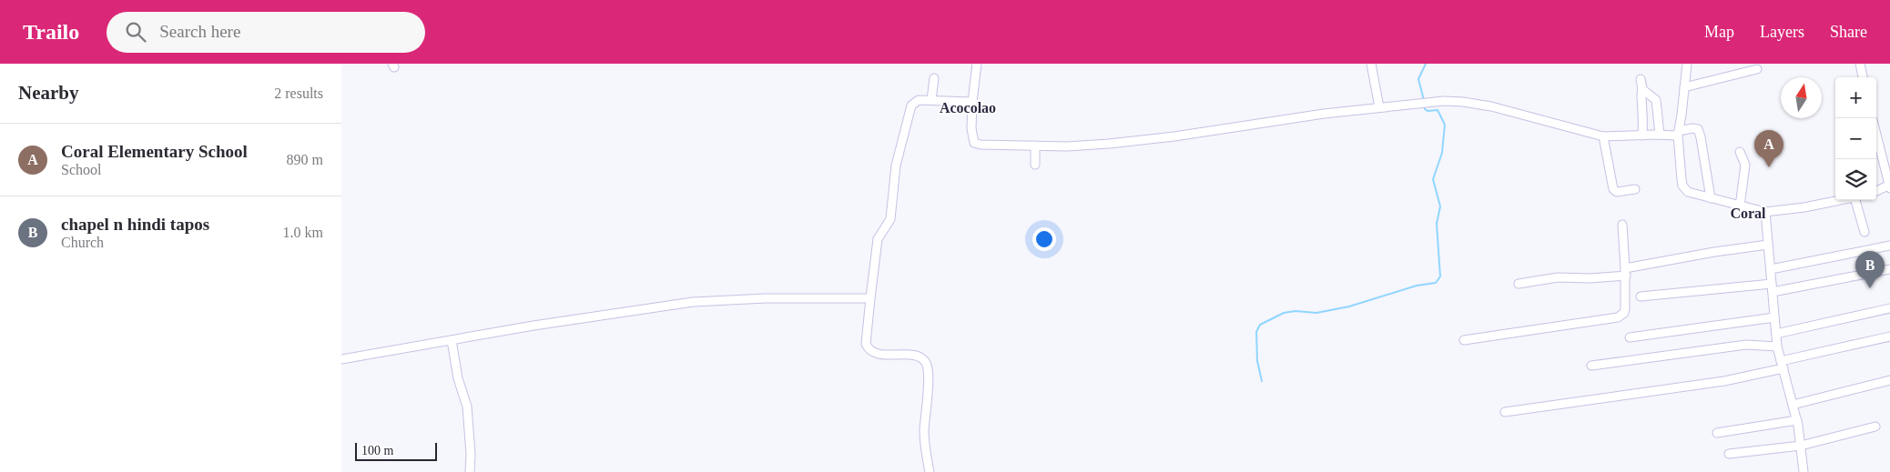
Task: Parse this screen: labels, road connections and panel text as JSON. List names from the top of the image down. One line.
{"districts":["Acocolao","Coral"],"scale_bar":"100 m","north":"top","page":{"header":"Trailo","search":"Search here","nav":["Map","Layers","Share"],"heading":["Nearby","2 results"],"map_buttons":["+","−"],"list":[{"mark":"A","name":"Coral Elementary School","note":"School","value":"890 m"},{"mark":"B","name":"chapel n hindi tapos","note":"Church","value":"1.0 km"}],"pins":["A","B"],"scale":"100 m"}}
